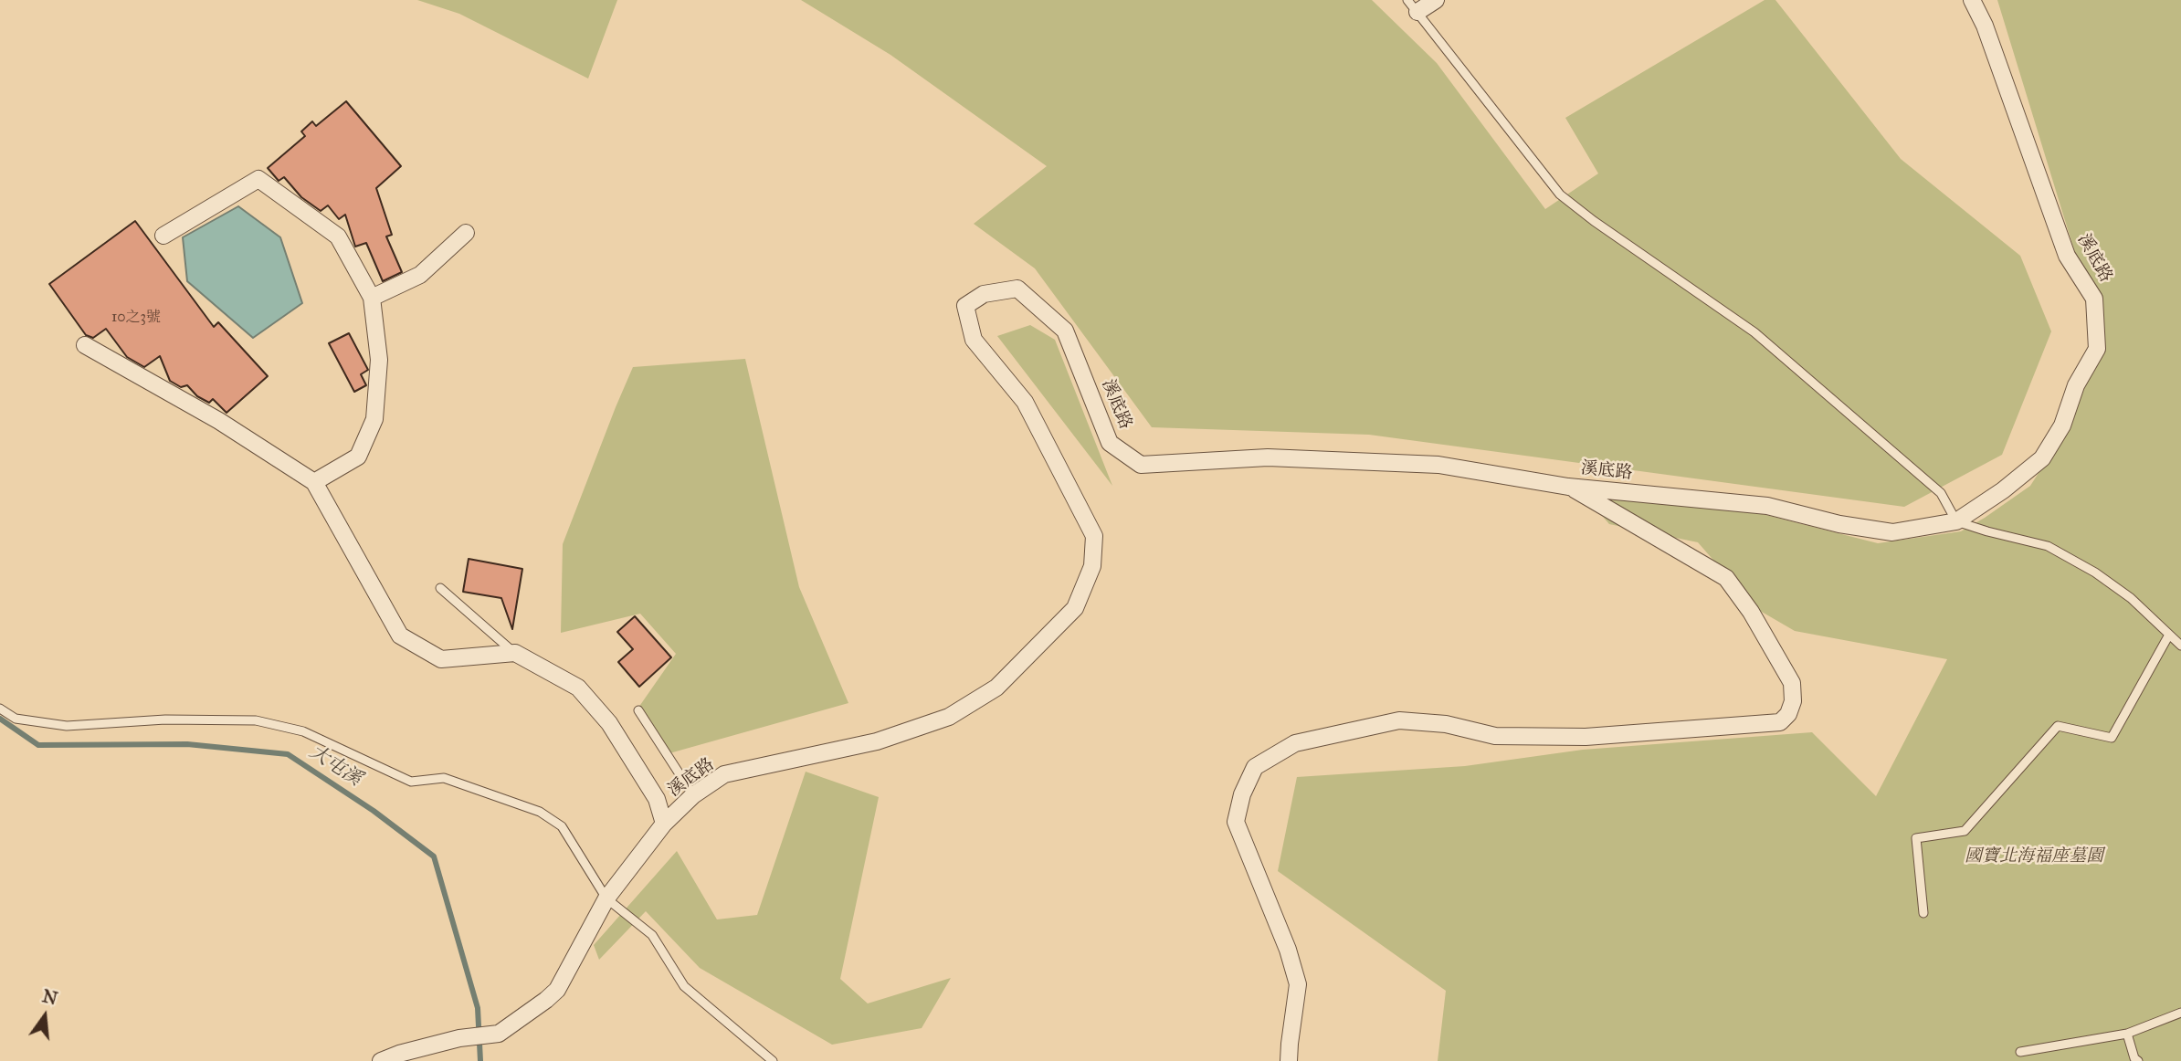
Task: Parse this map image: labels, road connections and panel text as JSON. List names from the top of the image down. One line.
{"streets":{"street":["溪底路"]},"water":["大屯溪"],"parks":["國寶北海福座墓園"],"house_numbers":["10之3號"],"north":"top"}
